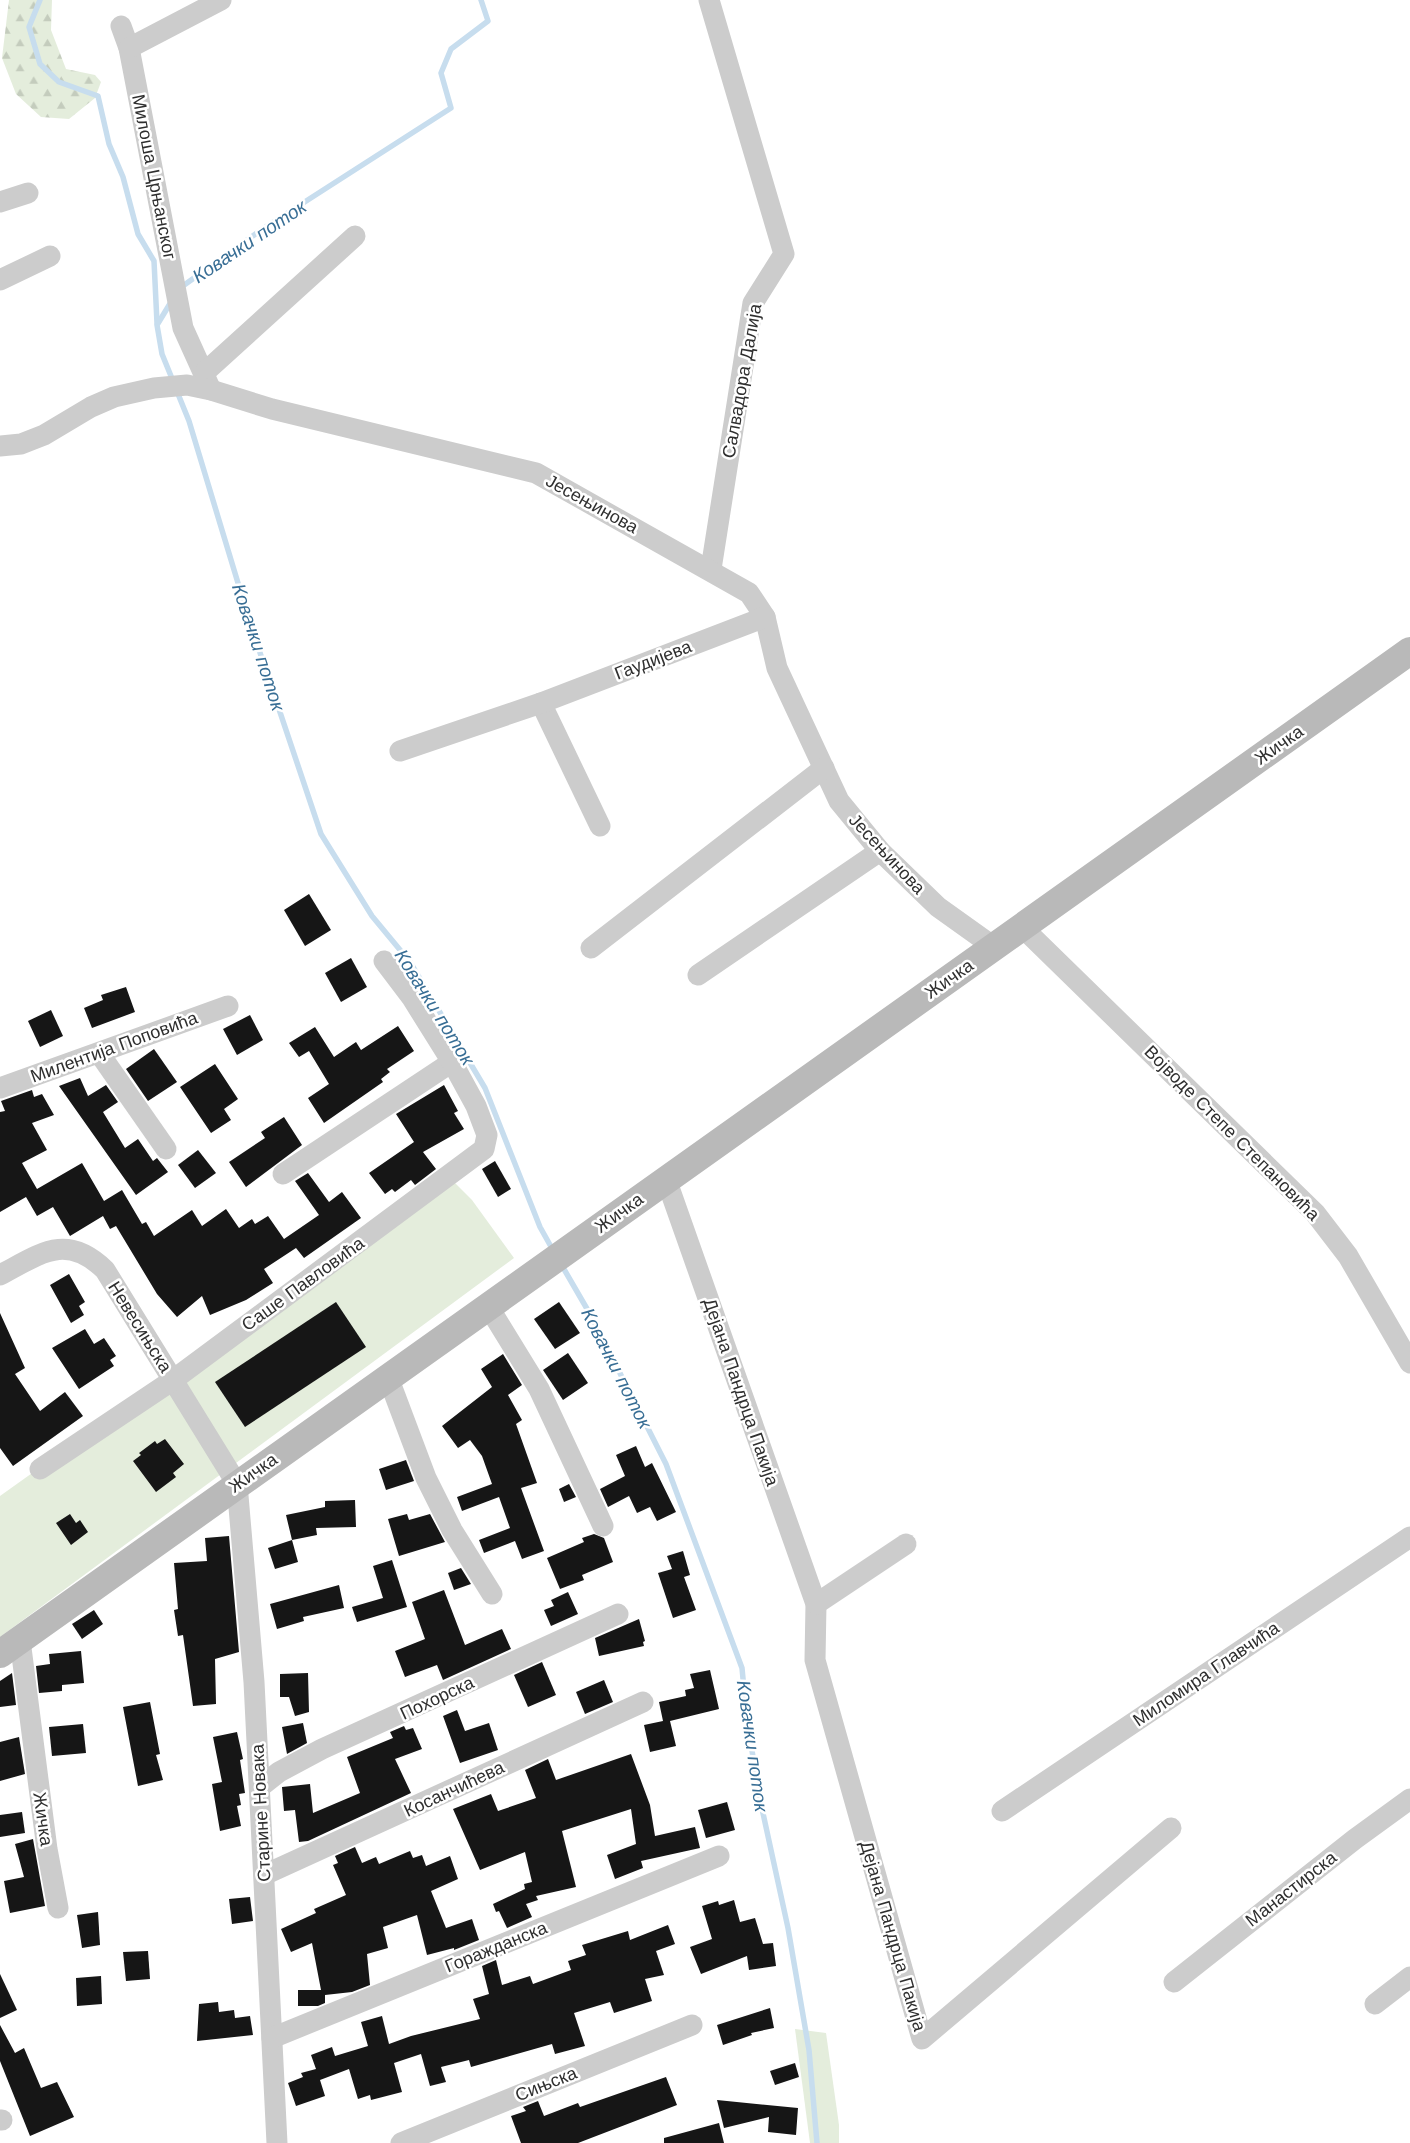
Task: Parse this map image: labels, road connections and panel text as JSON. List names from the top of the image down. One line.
{"streets":{"main road":["Жичка"],"street":["Милоша Црњанског","Салвадора Далија","Јесењинова","Гаудијева","Милентија Поповића","Војводе Степе Степановића","Саше Павловића","Невесињска","Дејана Пандрца Пакија","Миломира Главчића","Похорска","Косанчићева","Старине Новака","Манастирска","Горажданска","Сињска"]},"crossings":[["Милоша Црњанског","Јесењинова"],["Салвадора Далија","Јесењинова"],["Јесењинова","Гаудијева"],["Јесењинова","Жичка"],["Жичка","Војводе Степе Степановића"],["Жичка","Невесињска"],["Жичка","Дејана Пандрца Пакија"],["Жичка","Старине Новака"],["Саше Павловића","Невесињска"],["Невесињска","Старине Новака"],["Похорска","Старине Новака"],["Косанчићева","Старине Новака"],["Старине Новака","Горажданска"]],"water":["Ковачки поток"]}
